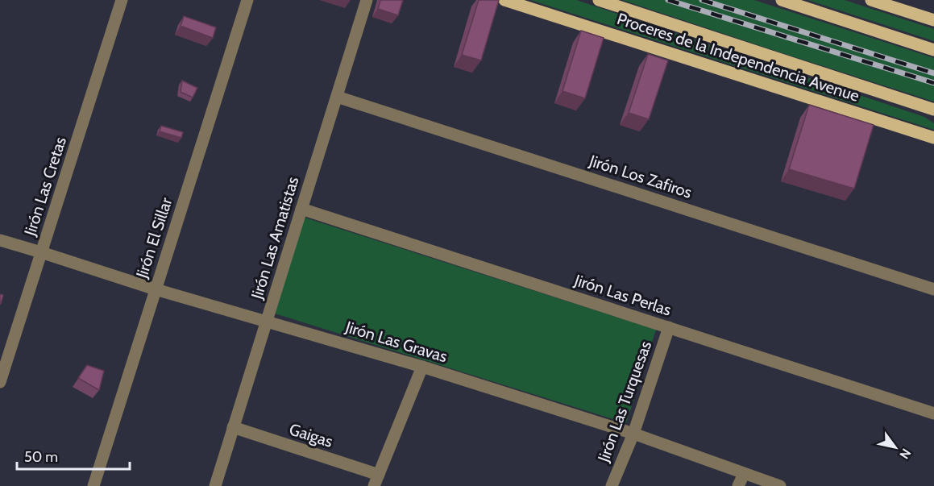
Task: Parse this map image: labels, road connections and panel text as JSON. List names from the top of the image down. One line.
{"streets":{"main road":["Proceres de la Independencia Avenue"],"street":["Jirón Los Zafiros","Jirón Las Cretas","Jirón El Sillar","Jirón Las Amatistas","Jirón Las Perlas","Jirón Las Gravas","Jirón Las Turquesas","Gaigas"]},"crossings":[["Jirón Los Zafiros","Jirón Las Amatistas"],["Jirón Las Cretas","Jirón Las Gravas"],["Jirón El Sillar","Jirón Las Gravas"],["Jirón Las Amatistas","Jirón Las Perlas"],["Jirón Las Amatistas","Jirón Las Gravas"],["Jirón Las Amatistas","Gaigas"],["Jirón Las Perlas","Jirón Las Turquesas"],["Jirón Las Gravas","Jirón Las Turquesas"]],"scale_bar":"50 m","north":"bottom right"}
